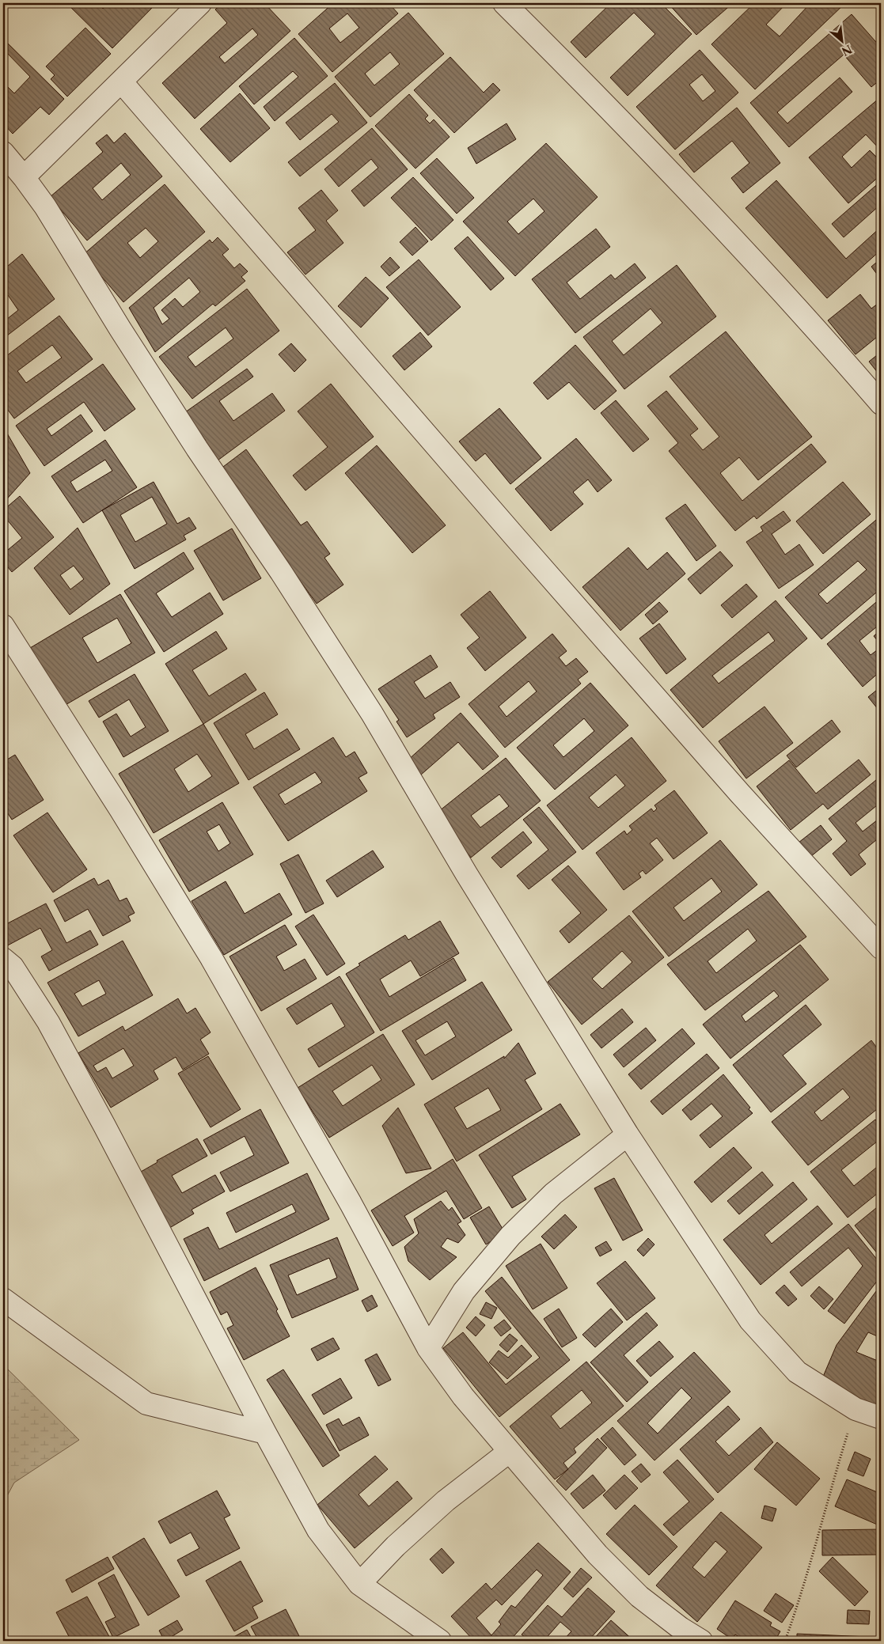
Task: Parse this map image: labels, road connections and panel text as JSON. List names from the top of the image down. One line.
{"north":"bottom right"}
